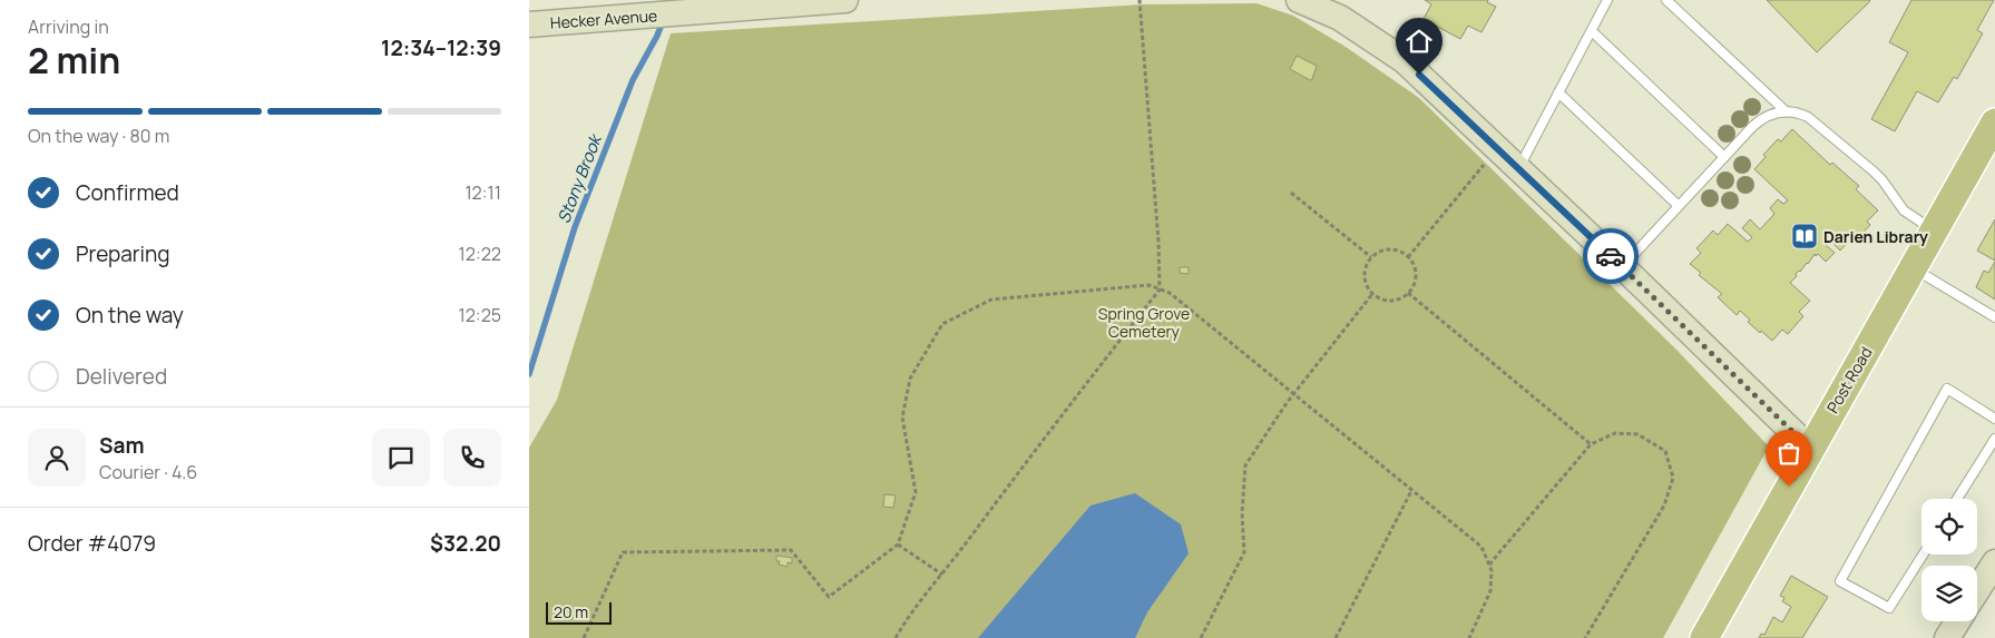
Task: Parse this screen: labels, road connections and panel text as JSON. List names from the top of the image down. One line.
{"streets":{"main road":["Post Road"],"street":["Hecker Avenue"]},"water":["Stony Brook"],"parks":["Spring Grove Cemetery"],"places":{"library":["Darien Library"]},"scale_bar":"20 m","page":{"heading":["2 min","Arriving in","12:34–12:39"],"panel":["Sam","Courier · 4.6","Order #4079","$32.20"],"bar":"On the way · 80 m","list":[["Confirmed","12:11"],["Preparing","12:22"],["On the way","12:25"],"Delivered"],"scale":"20 m"}}
